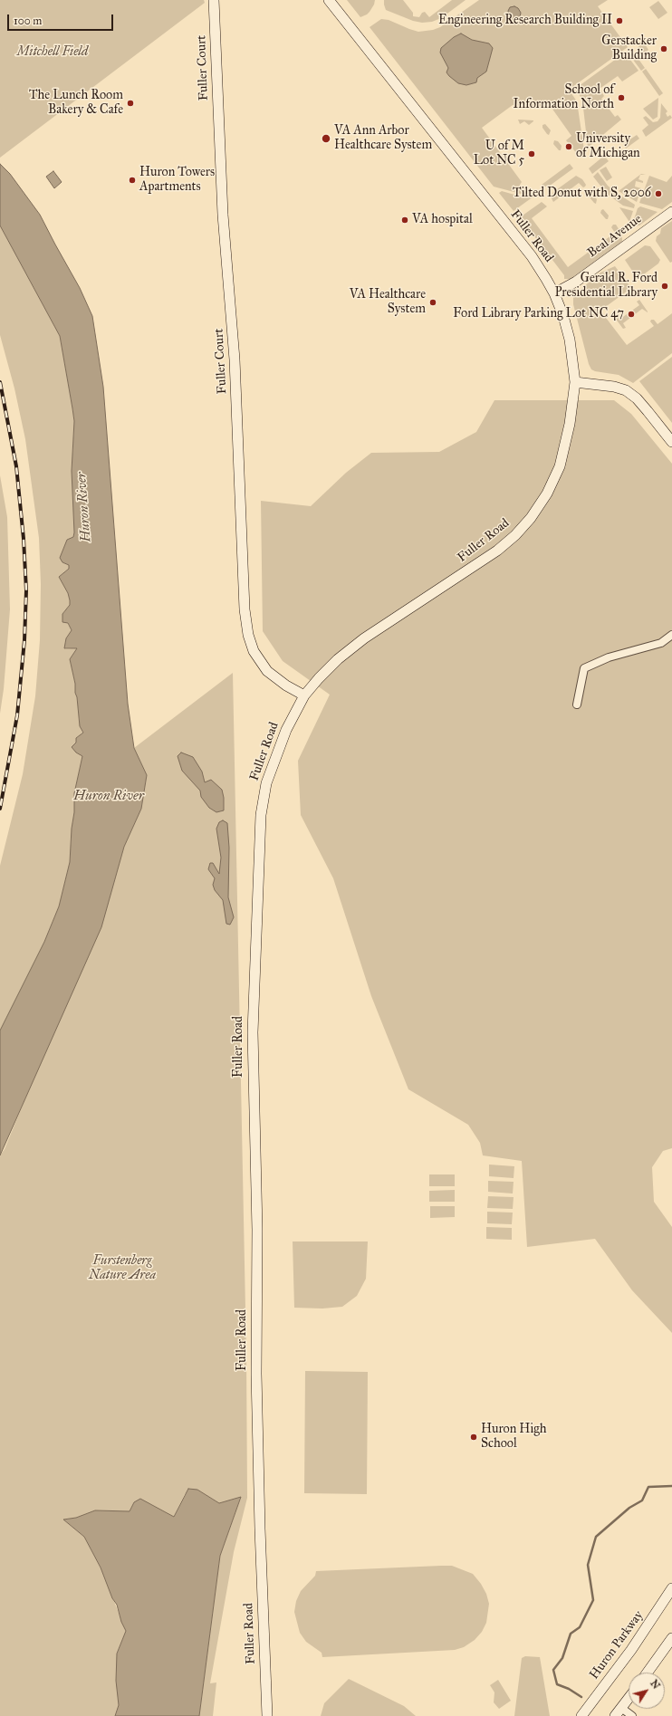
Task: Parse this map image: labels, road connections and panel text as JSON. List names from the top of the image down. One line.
{"streets":{"main road":["Fuller Court","Fuller Road","Beal Avenue","Huron Parkway"]},"crossings":[["Fuller Court","Fuller Road"],["Fuller Road","Beal Avenue"]],"water":["Huron River"],"parks":["Mitchell Field","Furstenberg Nature Area"],"places":["Engineering Research Building II","Gerstacker Building","School of Information North","The Lunch Room Bakery & Cafe","VA Ann Arbor Healthcare System","University of Michigan","U of M Lot NC 5","Huron Towers Apartments","Tilted Donut with S, 2006","VA hospital","Gerald R. Ford Presidential Library","VA Healthcare System","Ford Library Parking Lot NC 47","Huron High School"],"scale_bar":"100 m","north":"top right"}
